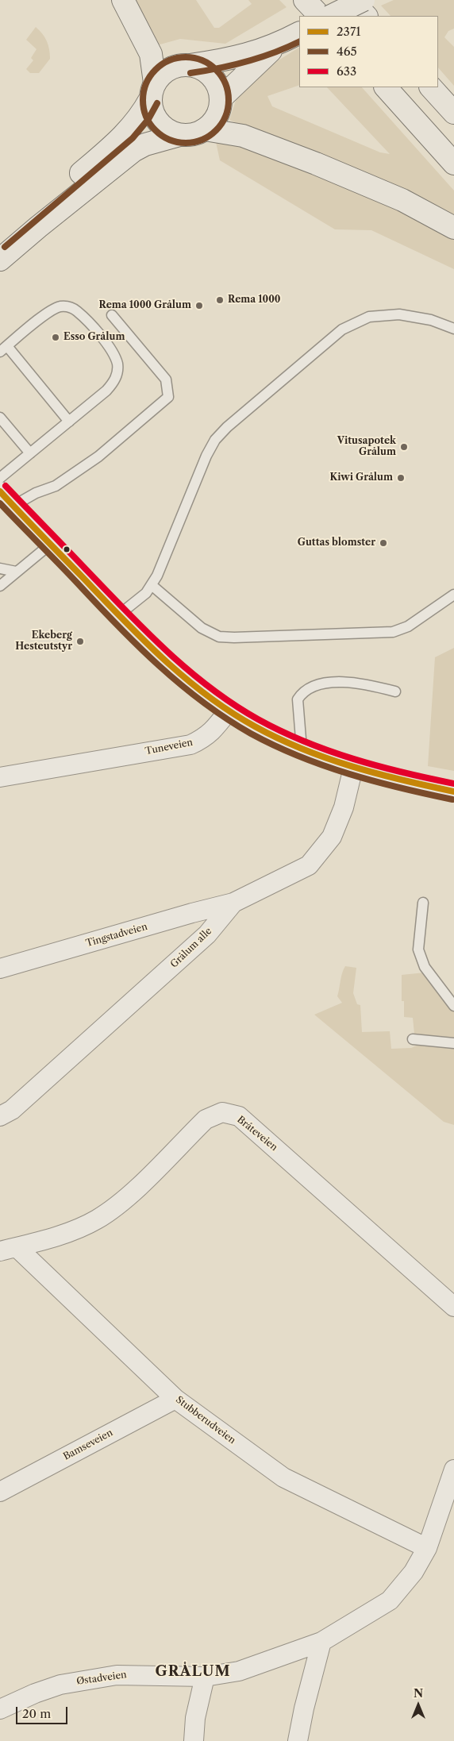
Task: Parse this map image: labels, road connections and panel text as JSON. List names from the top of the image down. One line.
{"streets":{"street":["Tuneveien","Tingstadveien","Grålum alle","Bråteveien","Stubberudveien","Bamseveien","Østadveien"]},"crossings":[["Tingstadveien","Grålum alle"],["Bråteveien","Stubberudveien"],["Stubberudveien","Bamseveien"],["Stubberudveien","Østadveien"]],"districts":["GRÅLUM"],"places":["Rema 1000","Rema 1000 Grålum","Esso Grålum","Vitusapotek Grålum","Kiwi Grålum","Guttas blomster","Ekeberg Hesteutstyr"],"lines":["transit line 465","transit line 633","transit line 2371"],"legend":["2371","465","633"],"scale_bar":"20 m","north":"top"}
